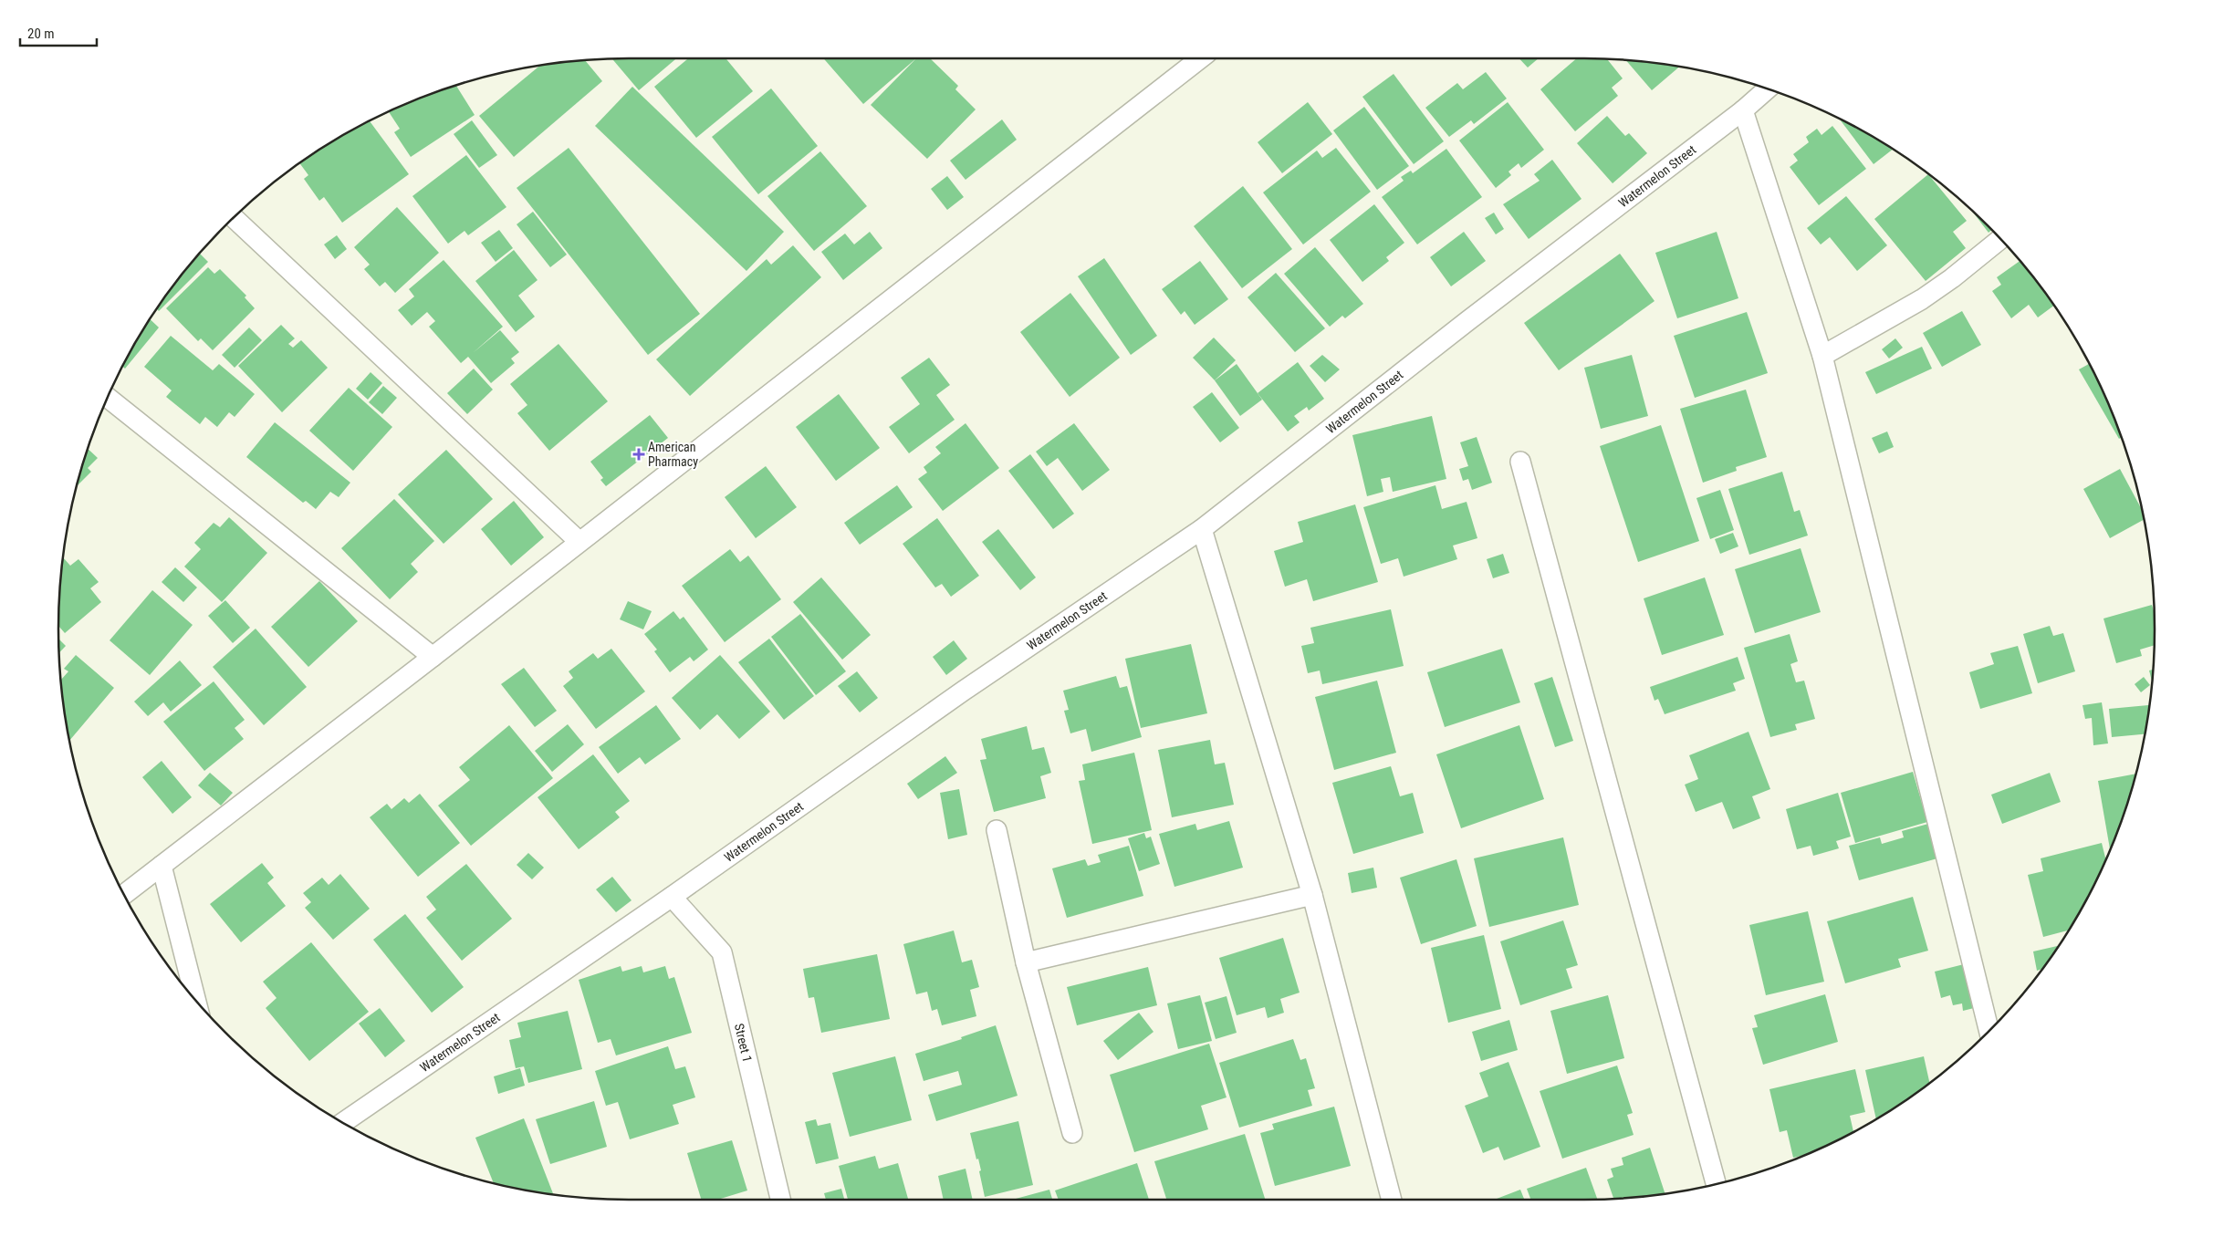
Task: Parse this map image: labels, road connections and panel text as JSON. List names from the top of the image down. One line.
{"streets":{"street":["Watermelon Street","Street 1"]},"crossings":[["Watermelon Street","Street 1"]],"places":{"health":["American Pharmacy"]},"scale_bar":"20 m"}
